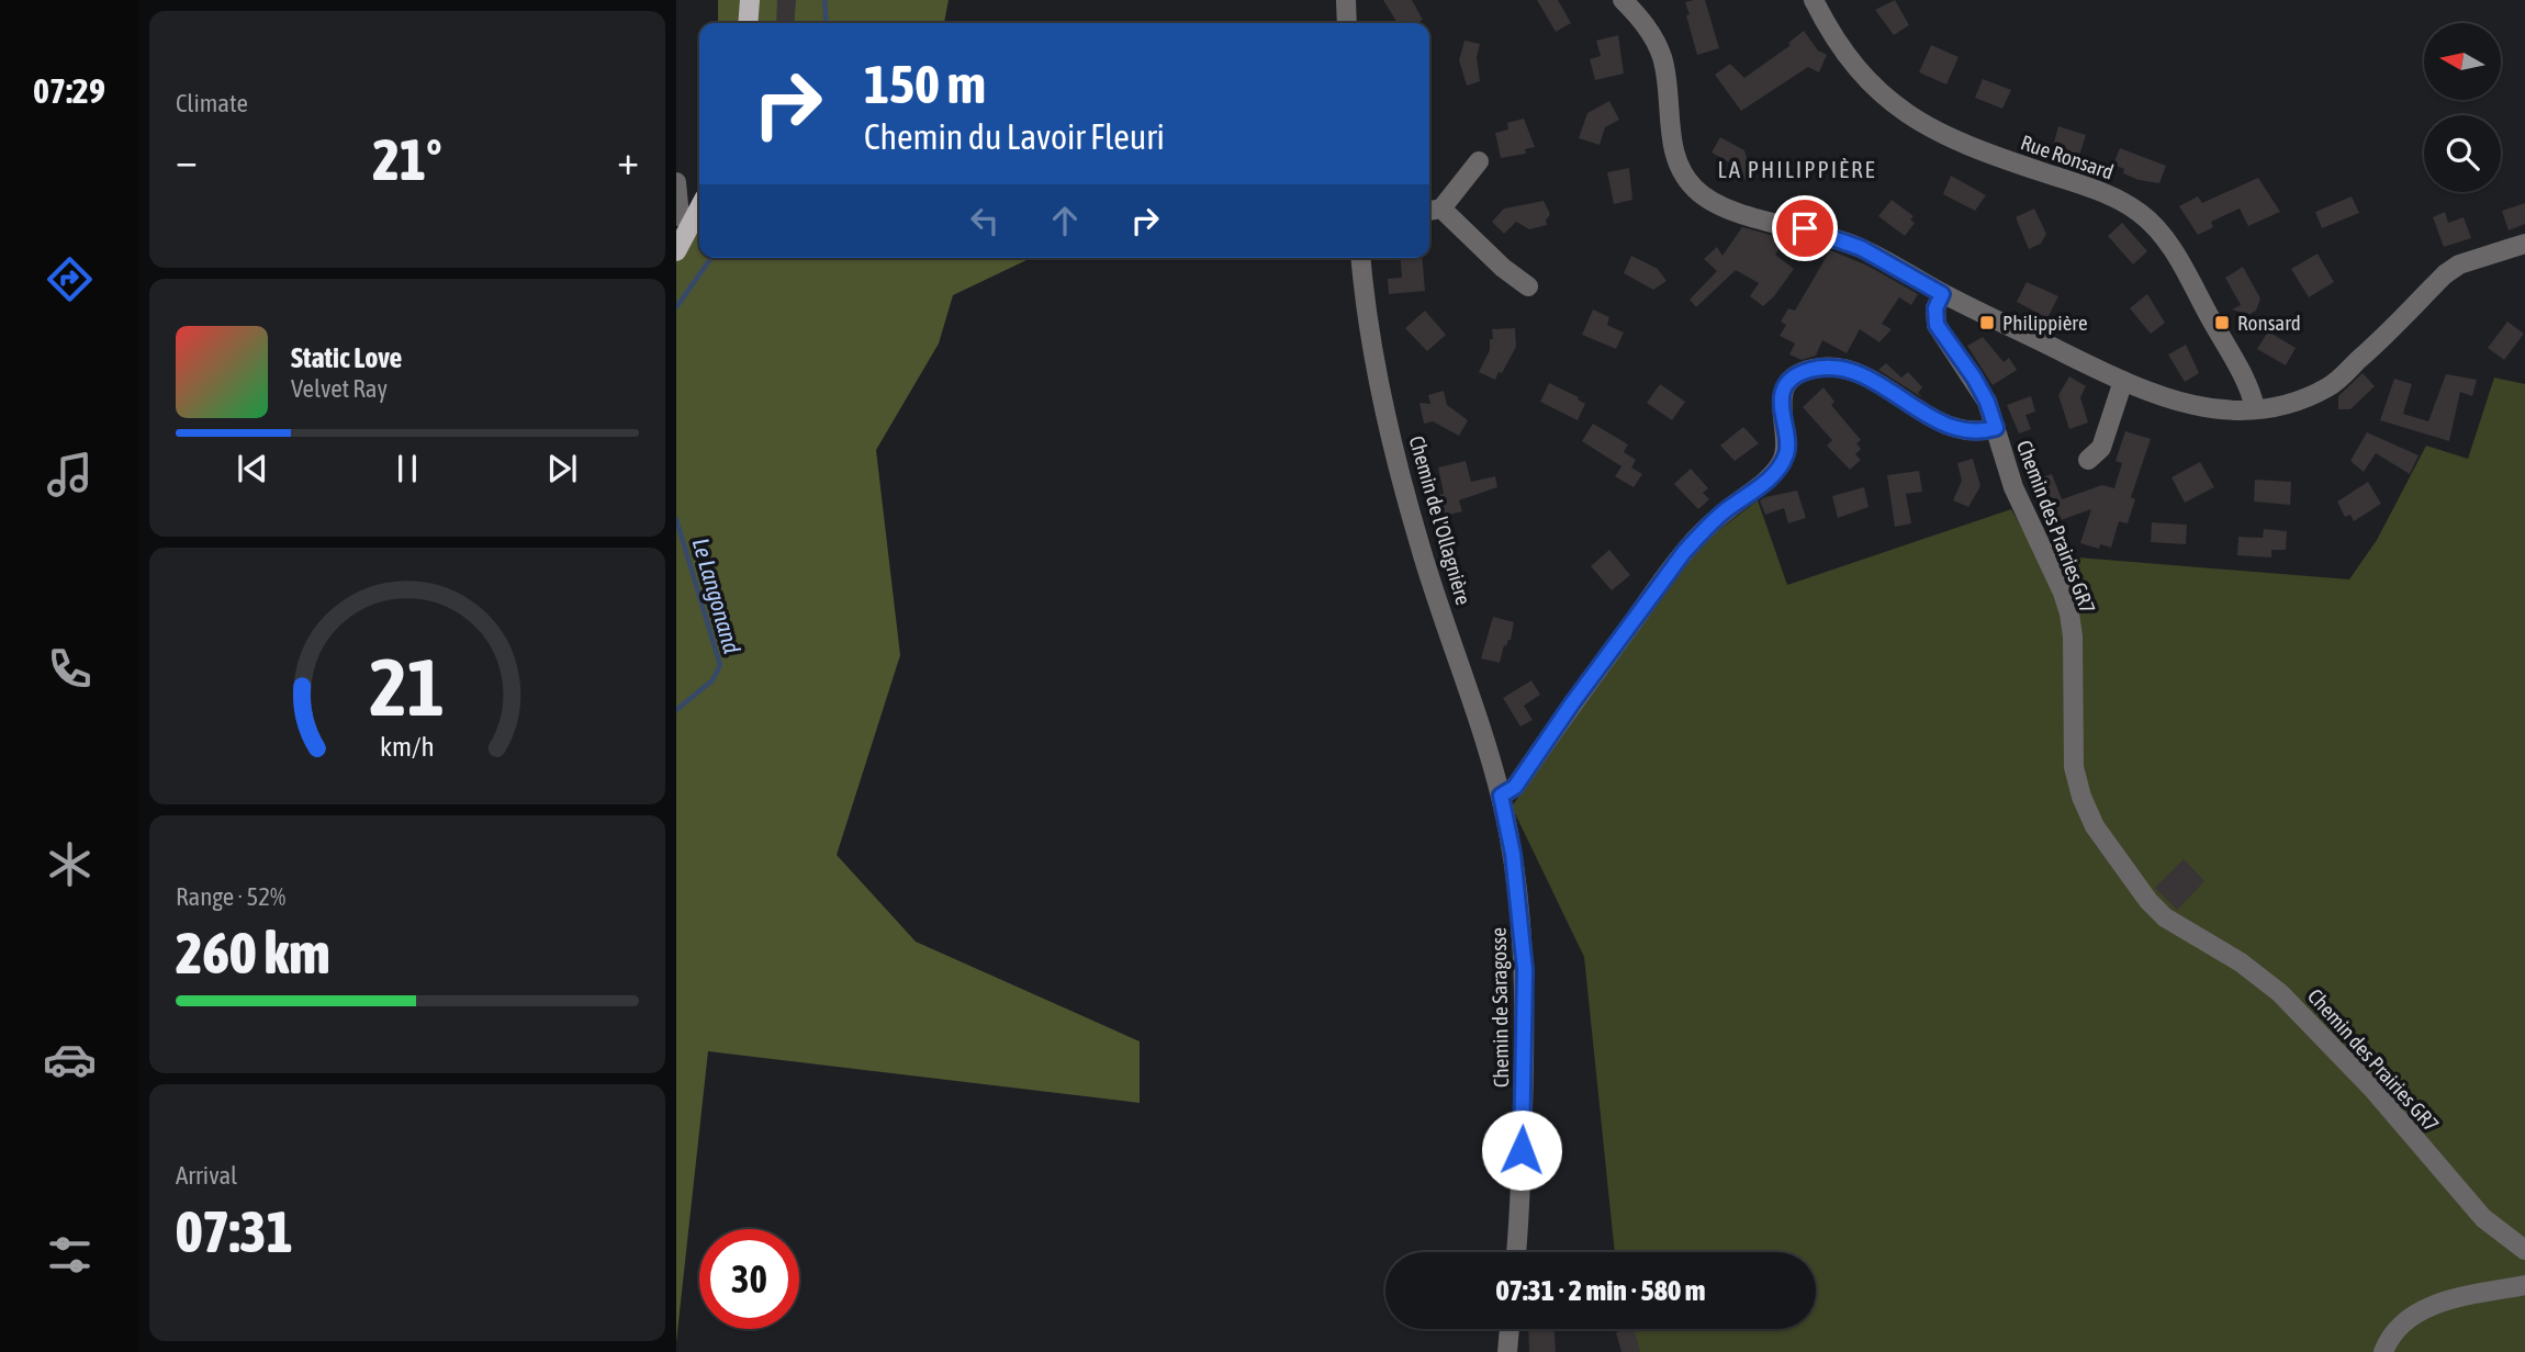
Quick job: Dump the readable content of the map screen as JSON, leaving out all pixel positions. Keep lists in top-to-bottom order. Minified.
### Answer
{"streets":{"street":["Rue Ronsard","Chemin de l'Ollagnière","Chemin des Prairies GR7","Chemin de Saragosse"]},"crossings":[["Chemin de l'Ollagnière","Chemin de Saragosse"]],"districts":["LA PHILIPPIÈRE"],"water":["Le Langonand"],"places":{"transit":["Philippière","Ronsard"]},"north":"left","page":{"tabs":"07:29","tile":["Climate",["Range · 52%","260 km"],["Arrival","07:31"]],"turn":["150 m","Chemin du Lavoir Fleuri"],"heat":["−","21°","+"],"song":["Static Love","Velvet Ray"],"limit":"30","trip":"07:31 · 2 min · 580 m","gauge":["21","km/h"]}}
